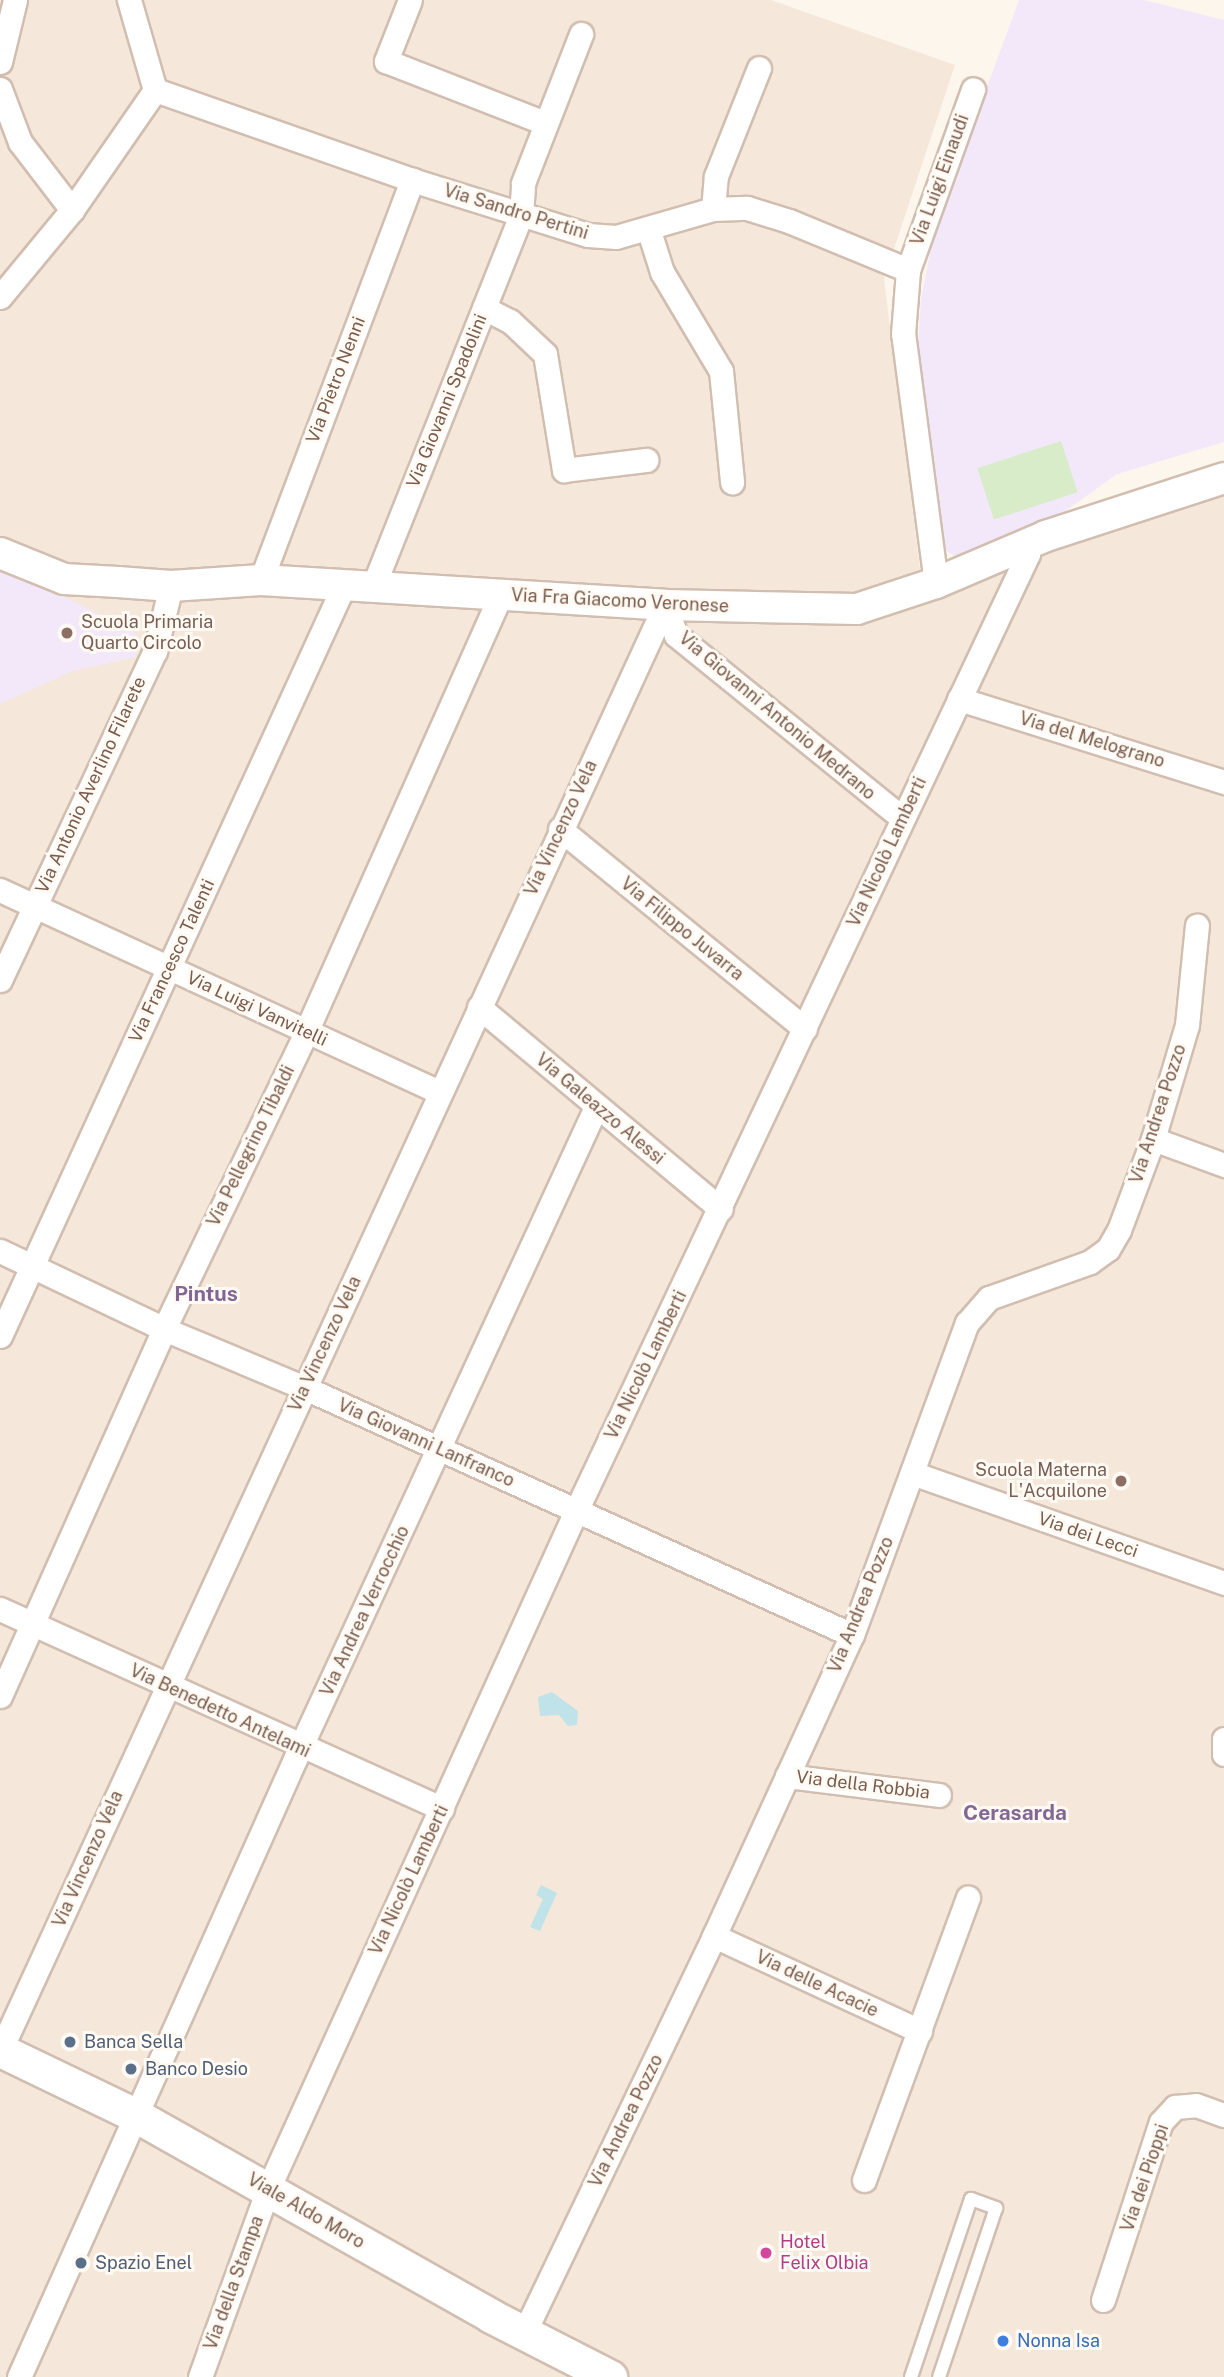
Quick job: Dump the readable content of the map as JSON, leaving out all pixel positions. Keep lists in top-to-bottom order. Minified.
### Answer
{"streets":{"main road":["Viale Aldo Moro"],"street":["Via Luigi Einaudi","Via Sandro Pertini","Via Pietro Nenni","Via Giovanni Spadolini","Via Fra Giacomo Veronese","Via Giovanni Antonio Medrano","Via del Melograno","Via Antonio Averlino Filarete","Via Vincenzo Vela","Via Nicolò Lamberti","Via Filippo Juvarra","Via Francesco Talenti","Via Luigi Vanvitelli","Via Galeazzo Alessi","Via Andrea Pozzo","Via Pellegrino Tibaldi","Via Giovanni Lanfranco","Via dei Lecci","Via Andrea Verrocchio","Via Benedetto Antelami","Via della Robbia","Via delle Acacie","Via dei Pioppi","Via della Stampa"]},"crossings":[["Via Luigi Einaudi","Via Sandro Pertini"],["Via Sandro Pertini","Via Pietro Nenni"],["Via Sandro Pertini","Via Giovanni Spadolini"],["Via Pietro Nenni","Via Fra Giacomo Veronese"],["Via Giovanni Spadolini","Via Fra Giacomo Veronese"],["Via Giovanni Spadolini","Via Francesco Talenti"],["Via Fra Giacomo Veronese","Via Giovanni Antonio Medrano"],["Via Fra Giacomo Veronese","Via Antonio Averlino Filarete"],["Via Fra Giacomo Veronese","Via Vincenzo Vela"],["Via Fra Giacomo Veronese","Via Nicolò Lamberti"],["Via Fra Giacomo Veronese","Via Francesco Talenti"],["Via Fra Giacomo Veronese","Via Pellegrino Tibaldi"],["Via Giovanni Antonio Medrano","Via Vincenzo Vela"],["Via Giovanni Antonio Medrano","Via Nicolò Lamberti"],["Via del Melograno","Via Nicolò Lamberti"],["Via Antonio Averlino Filarete","Via Luigi Vanvitelli"],["Via Vincenzo Vela","Via Filippo Juvarra"],["Via Vincenzo Vela","Via Luigi Vanvitelli"],["Via Vincenzo Vela","Via Galeazzo Alessi"],["Via Vincenzo Vela","Via Giovanni Lanfranco"],["Via Vincenzo Vela","Via Benedetto Antelami"],["Via Vincenzo Vela","Viale Aldo Moro"],["Via Nicolò Lamberti","Via Filippo Juvarra"],["Via Nicolò Lamberti","Via Galeazzo Alessi"],["Via Nicolò Lamberti","Via Giovanni Lanfranco"],["Via Nicolò Lamberti","Via Benedetto Antelami"],["Via Nicolò Lamberti","Viale Aldo Moro"],["Via Nicolò Lamberti","Via della Stampa"],["Via Francesco Talenti","Via Luigi Vanvitelli"],["Via Francesco Talenti","Via Giovanni Lanfranco"],["Via Luigi Vanvitelli","Via Pellegrino Tibaldi"],["Via Galeazzo Alessi","Via Andrea Verrocchio"],["Via Andrea Pozzo","Via Giovanni Lanfranco"],["Via Andrea Pozzo","Via dei Lecci"],["Via Andrea Pozzo","Via della Robbia"],["Via Andrea Pozzo","Via delle Acacie"],["Via Andrea Pozzo","Viale Aldo Moro"],["Via Pellegrino Tibaldi","Via Giovanni Lanfranco"],["Via Pellegrino Tibaldi","Via Benedetto Antelami"],["Via Giovanni Lanfranco","Via Andrea Verrocchio"],["Via Andrea Verrocchio","Via Benedetto Antelami"],["Via Andrea Verrocchio","Viale Aldo Moro"],["Viale Aldo Moro","Via della Stampa"]],"districts":["Pintus","Cerasarda"],"places":["Scuola Primaria Quarto Circolo","Scuola Materna L'Acquilone","Banca Sella","Banco Desio","Hotel Felix Olbia","Spazio Enel","Nonna Isa"]}
